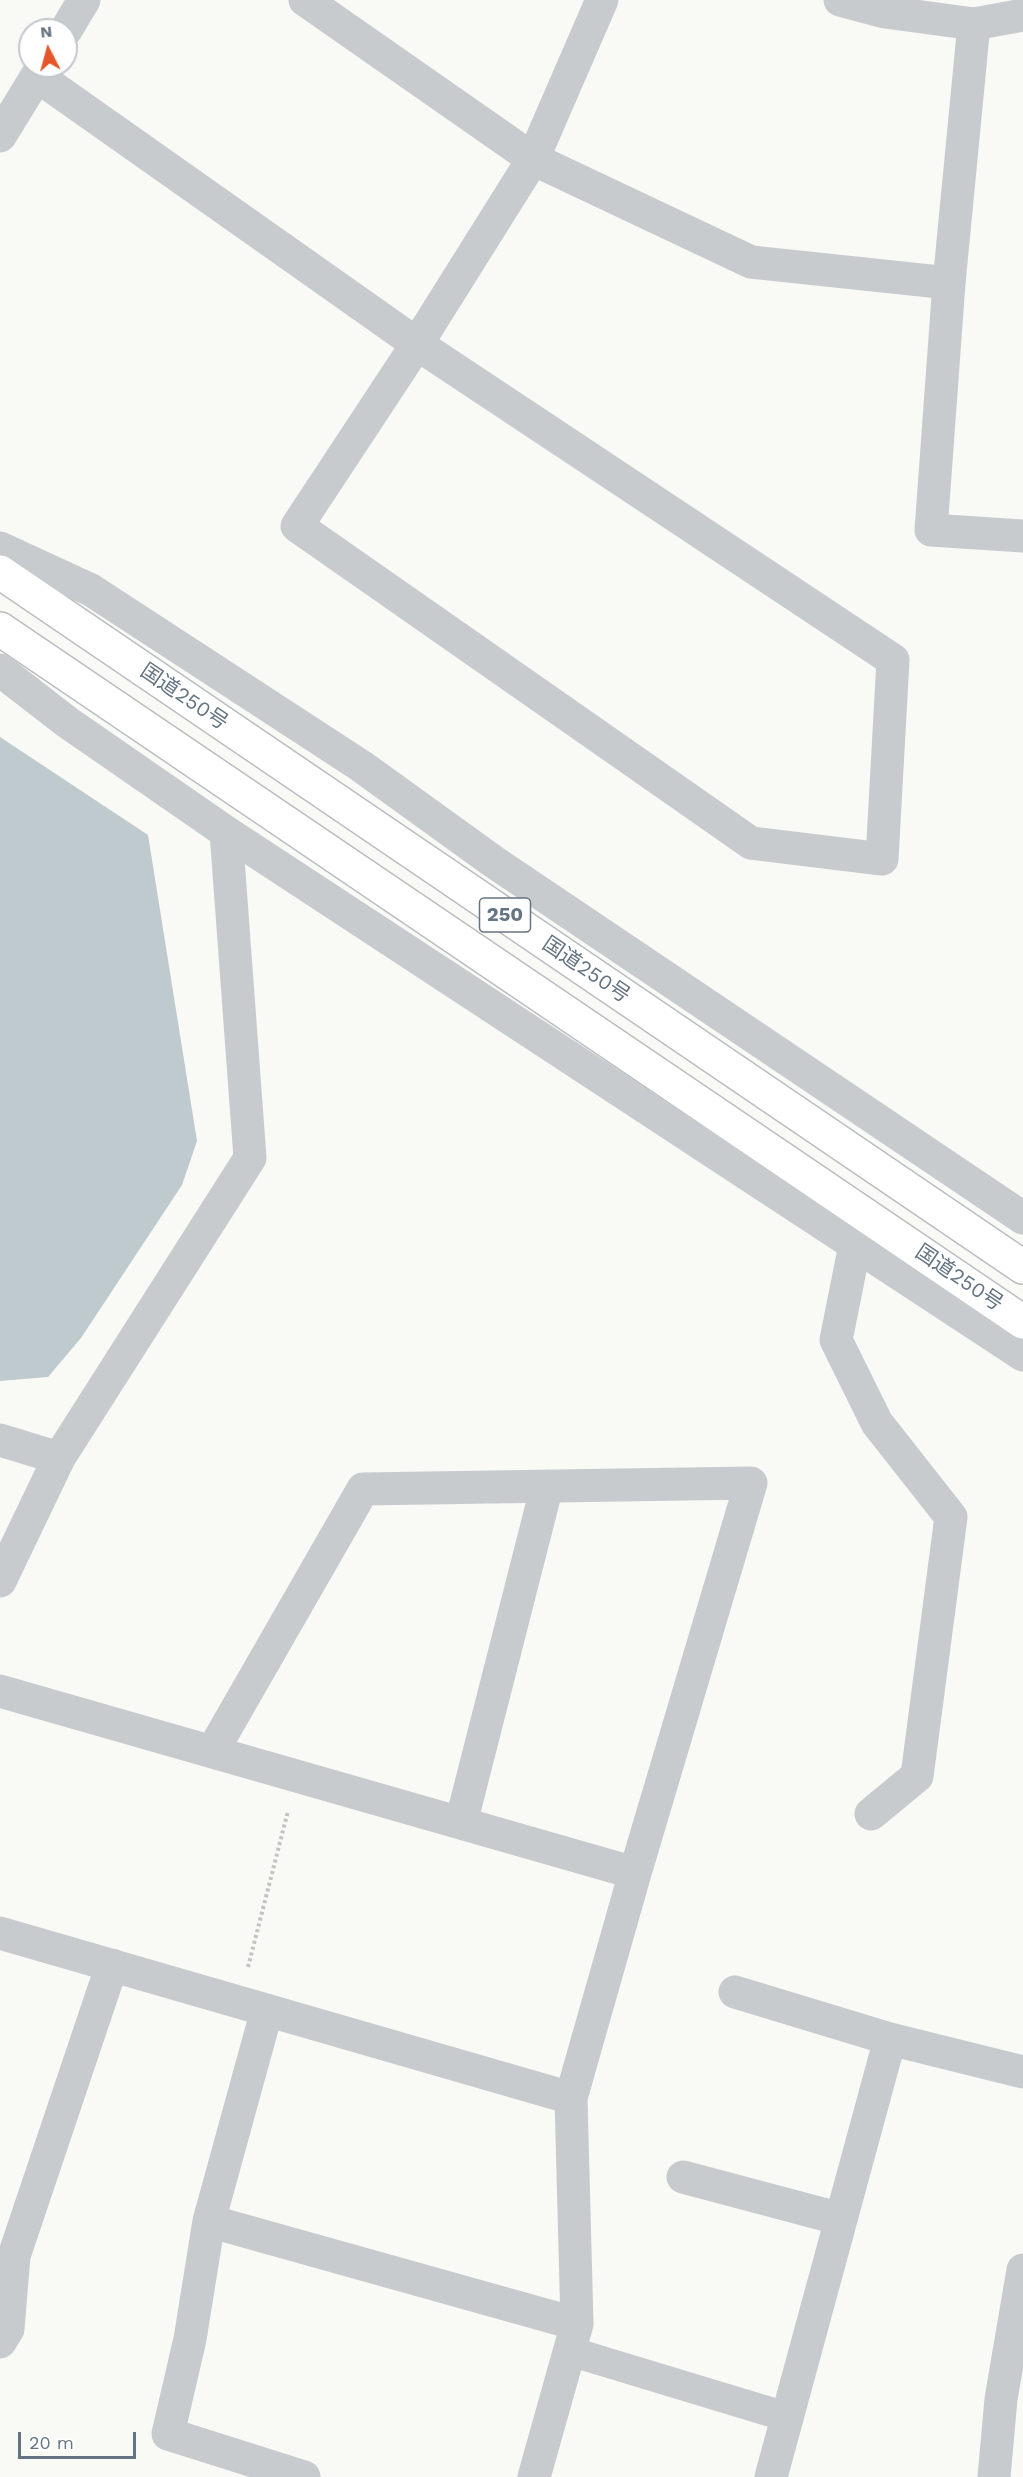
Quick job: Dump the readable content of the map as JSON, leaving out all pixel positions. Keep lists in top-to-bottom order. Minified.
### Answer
{"streets":{"highway":["国道250号","250"]},"scale_bar":"20 m","north":"top"}
